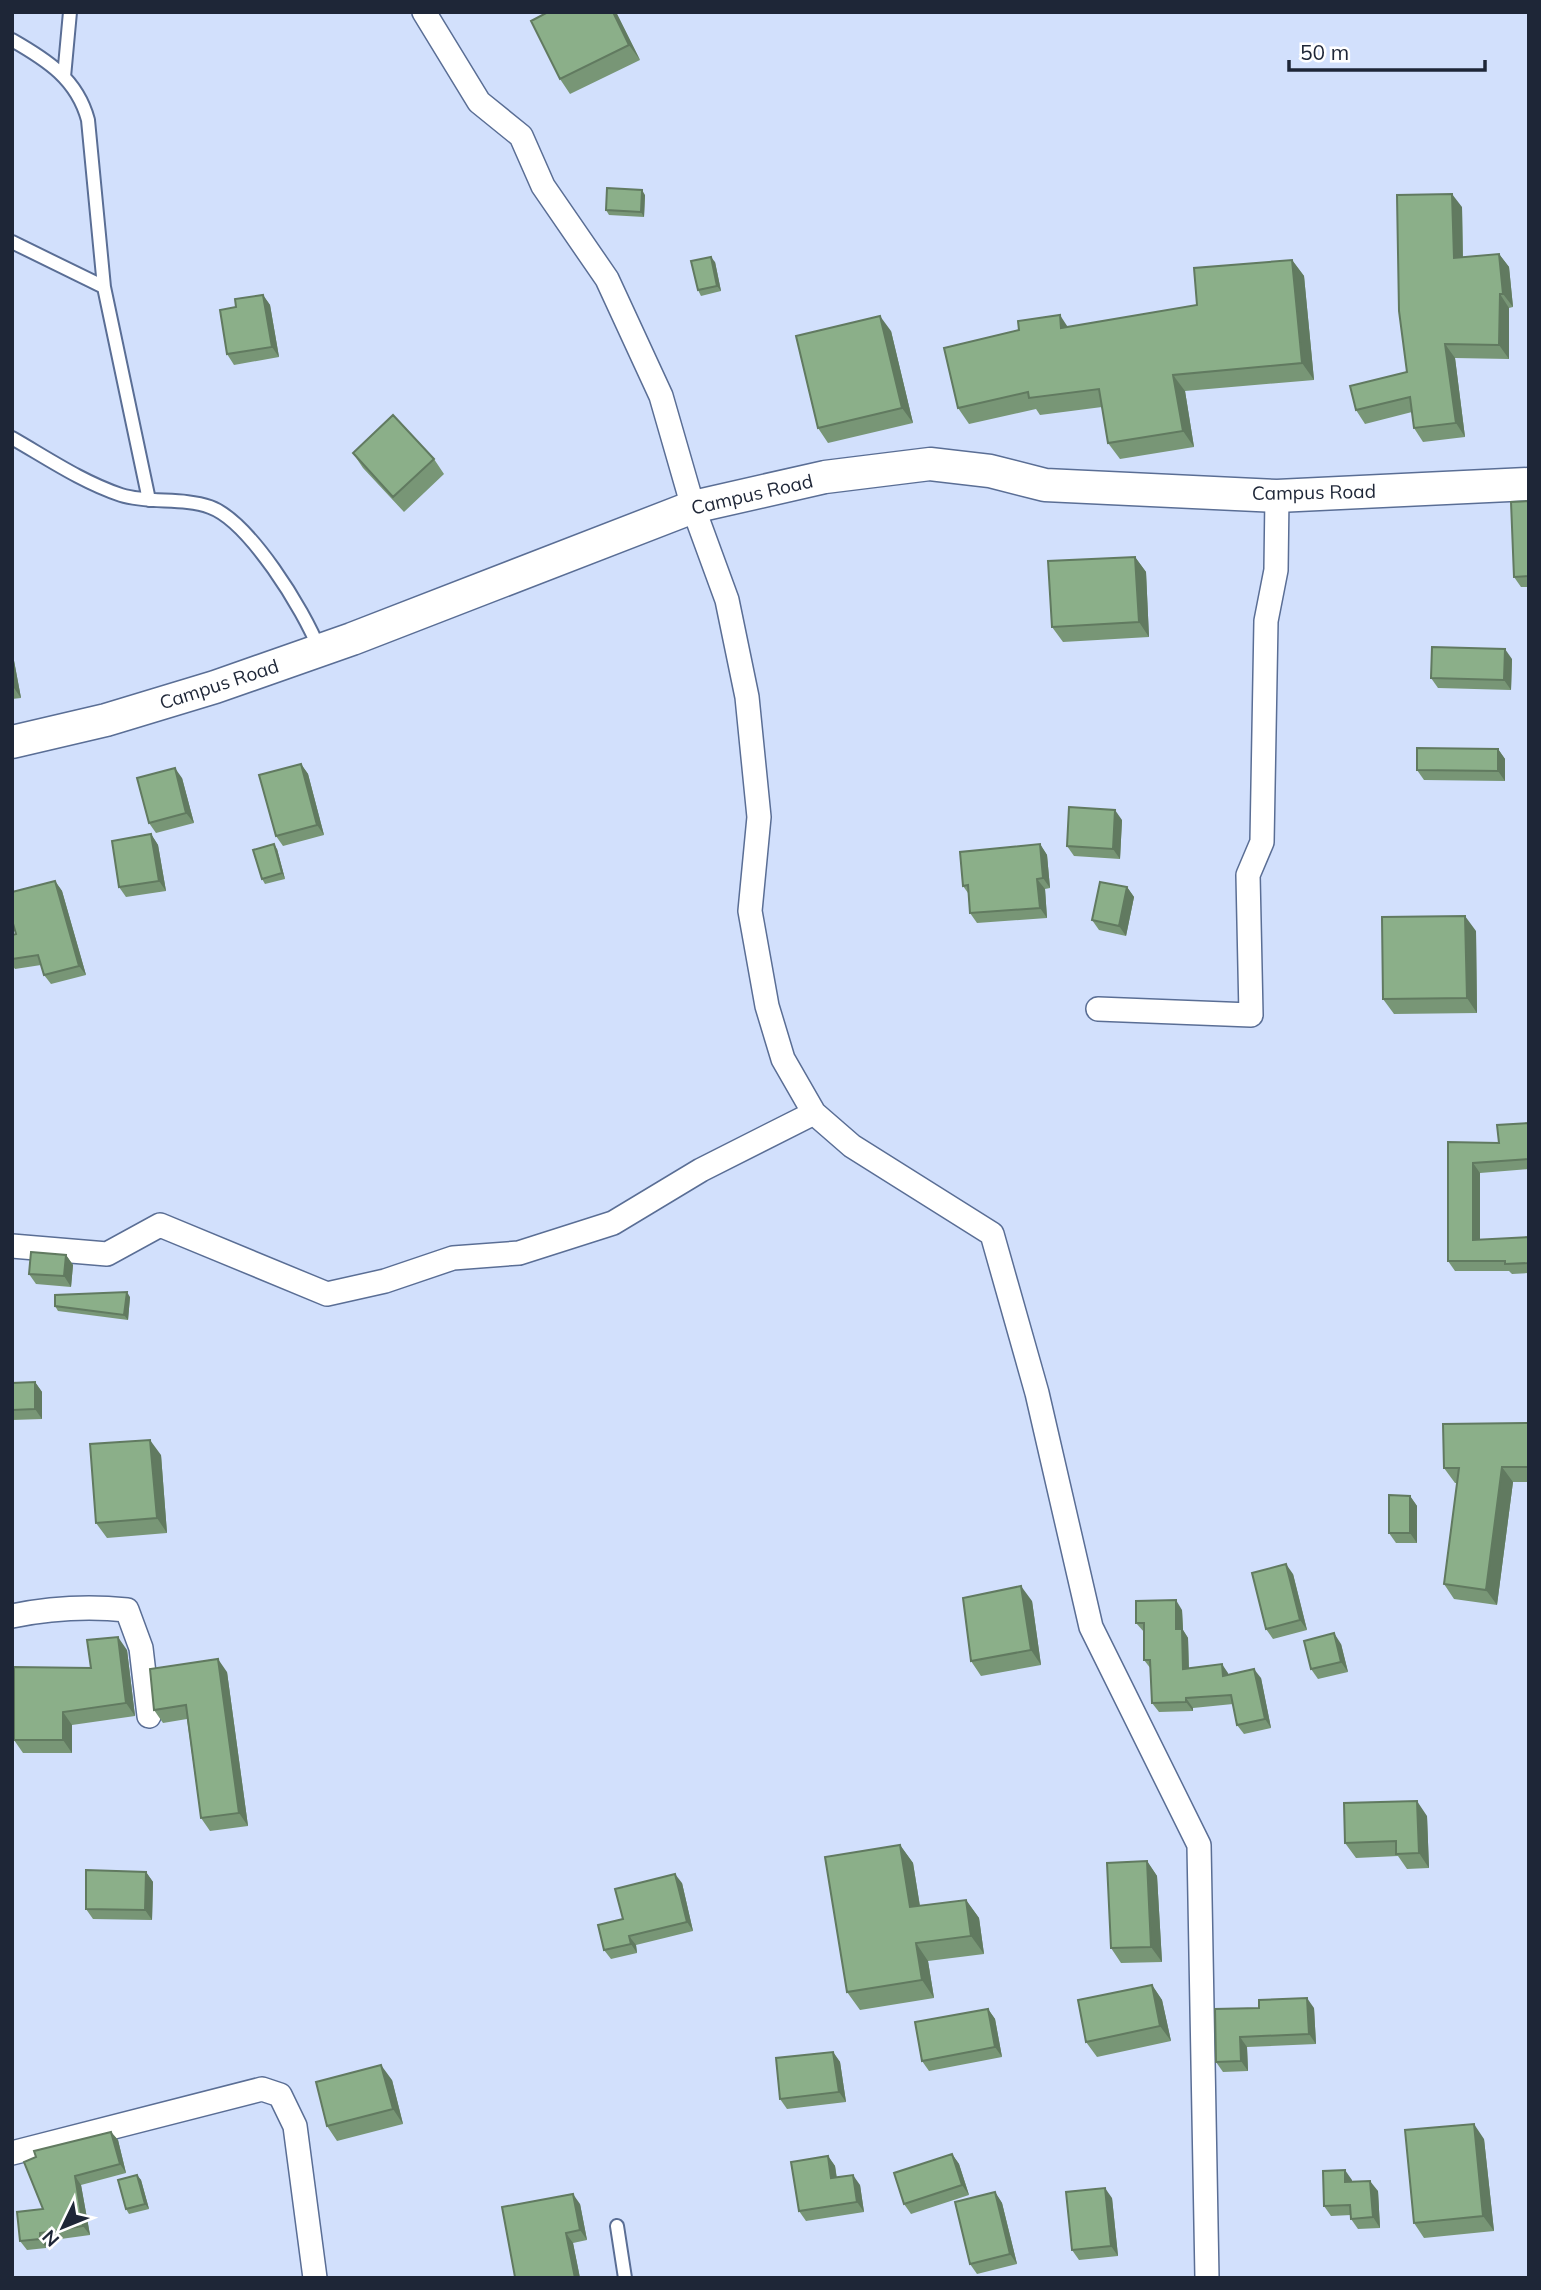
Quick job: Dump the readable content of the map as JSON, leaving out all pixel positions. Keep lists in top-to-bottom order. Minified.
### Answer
{"streets":{"street":["Campus Road"]},"scale_bar":"50 m","north":"bottom left"}
